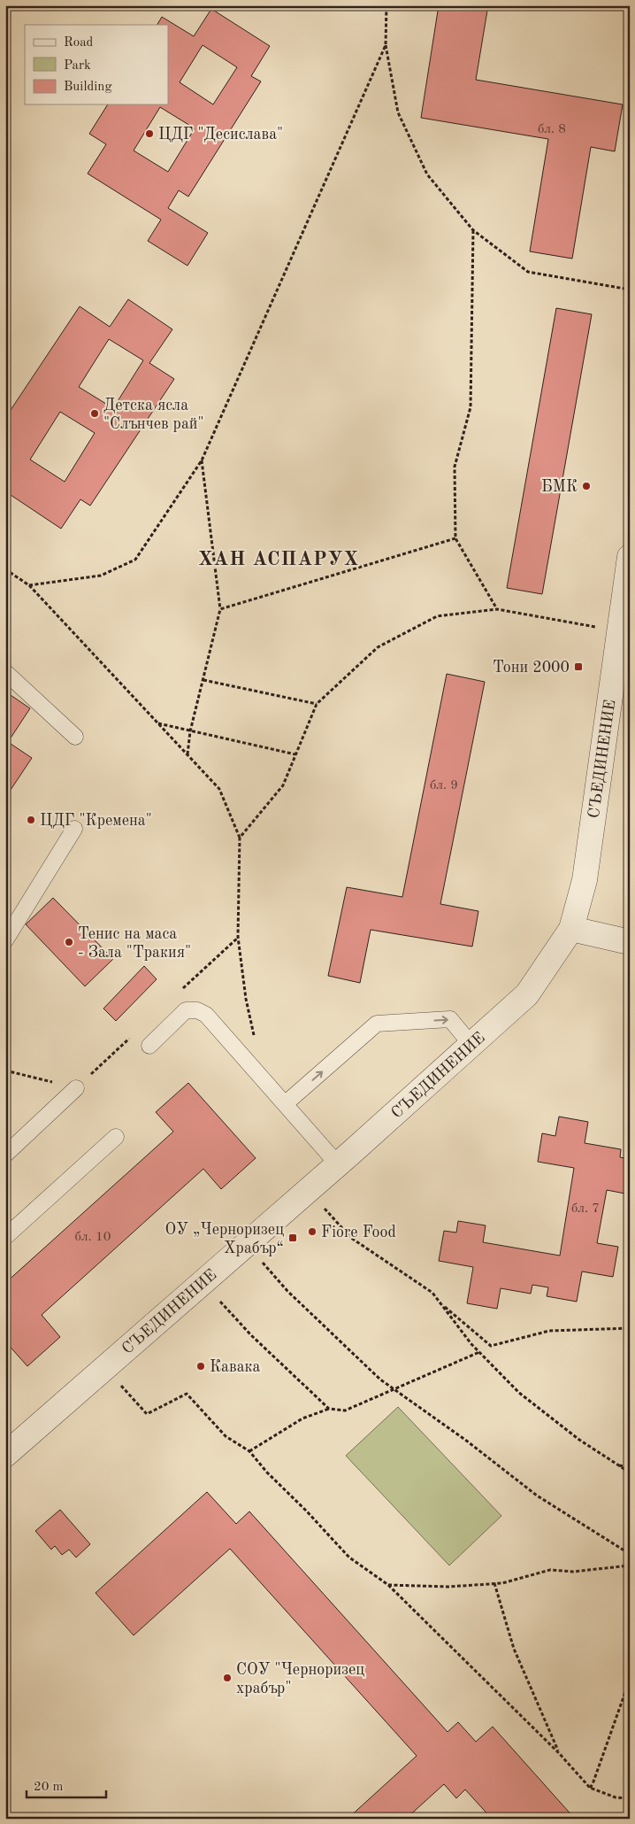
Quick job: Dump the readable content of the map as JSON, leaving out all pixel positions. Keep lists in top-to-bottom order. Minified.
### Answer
{"streets":{"street":["СЪЕДИНЕНИЕ"]},"districts":["ХАН АСПАРУХ"],"places":{"other":["ЦДГ \"Десислава\"","Детска ясла \"Слънчев рай\"","БМК","ЦДГ \"Кремена\"","Тенис на маса - Зала \"Тракия\"","Fiore Food","Кавака","СОУ \"Черноризец храбър\""],"transit":["Тони 2000","ОУ „Черноризец Храбър“"]},"house_numbers":["бл. 8","бл. 9","бл. 7","бл. 10"],"legend":["Road","Park","Building"],"scale_bar":"20 m"}
